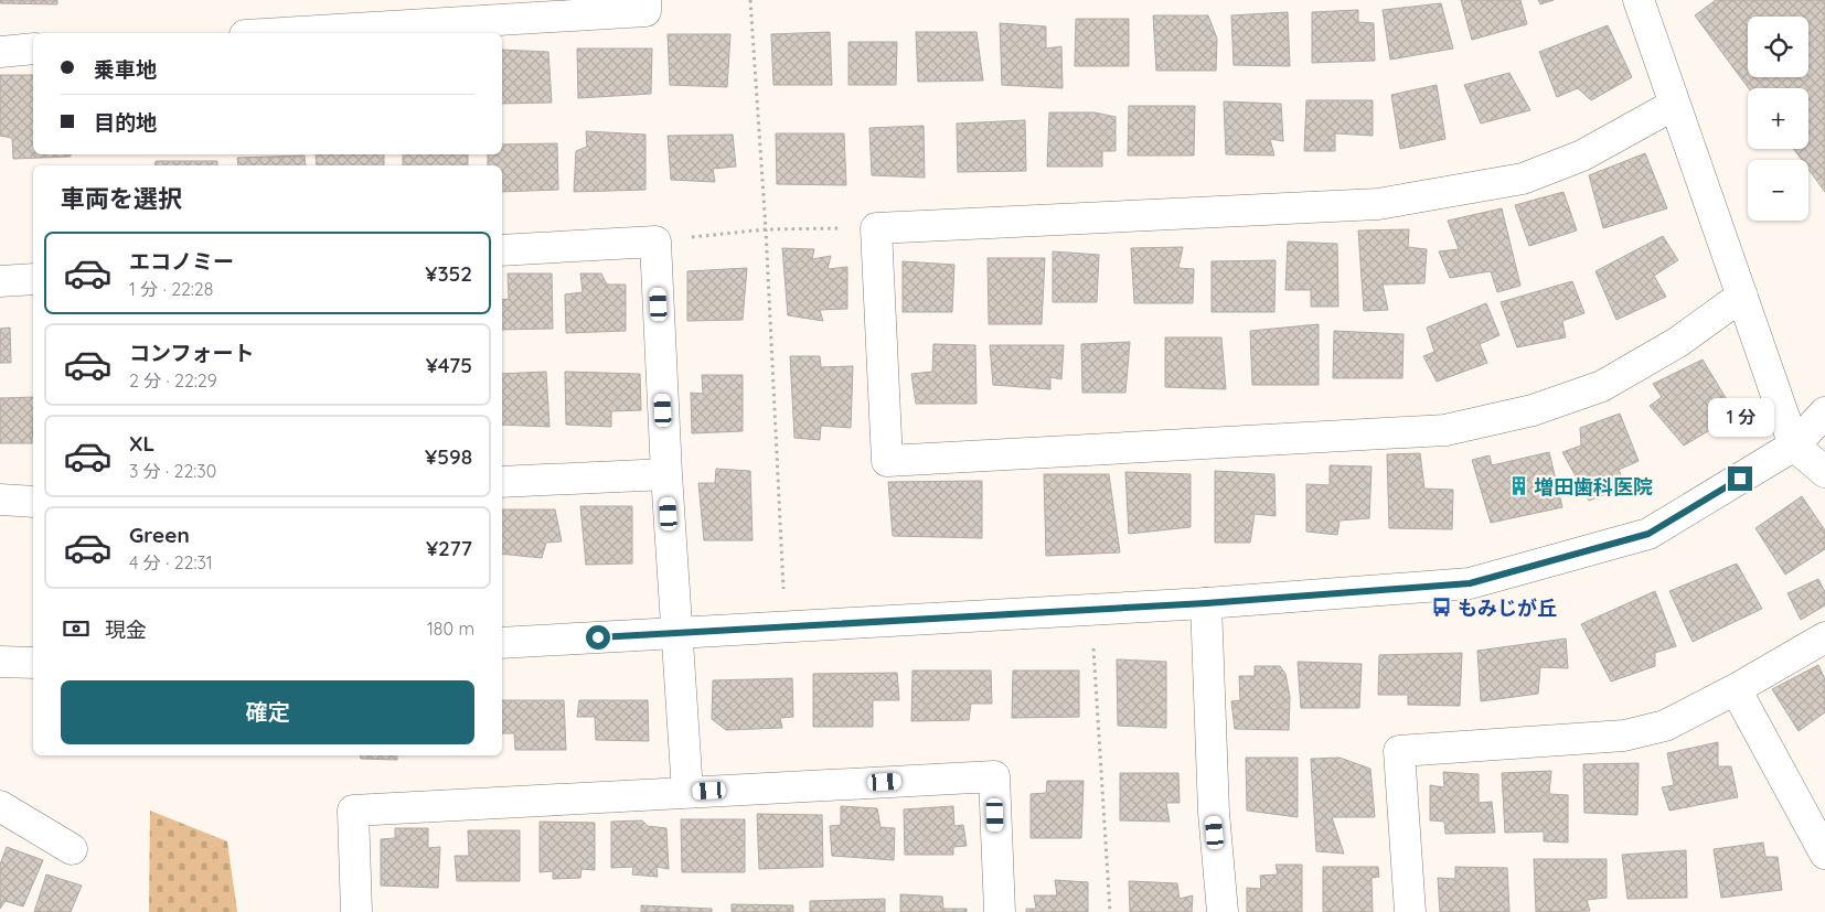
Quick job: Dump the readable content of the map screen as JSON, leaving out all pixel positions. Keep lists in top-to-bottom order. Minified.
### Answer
{"places":{"building":["増田歯科医院"],"bus stop":["もみじが丘"]},"page":{"map_buttons":["+","−"],"banner":["乗車地","目的地"],"heading":"車両を選択","list":[{"name":"エコノミー","note":"1 分 · 22:28","value":"¥352"},{"name":"コンフォート","note":"2 分 · 22:29","value":"¥475"},{"name":"XL","note":"3 分 · 22:30","value":"¥598"},{"name":"Green","note":"4 分 · 22:31","value":"¥277"}],"bubble":"1 分","pay":["現金","180 m"],"buttons":"確定"}}
